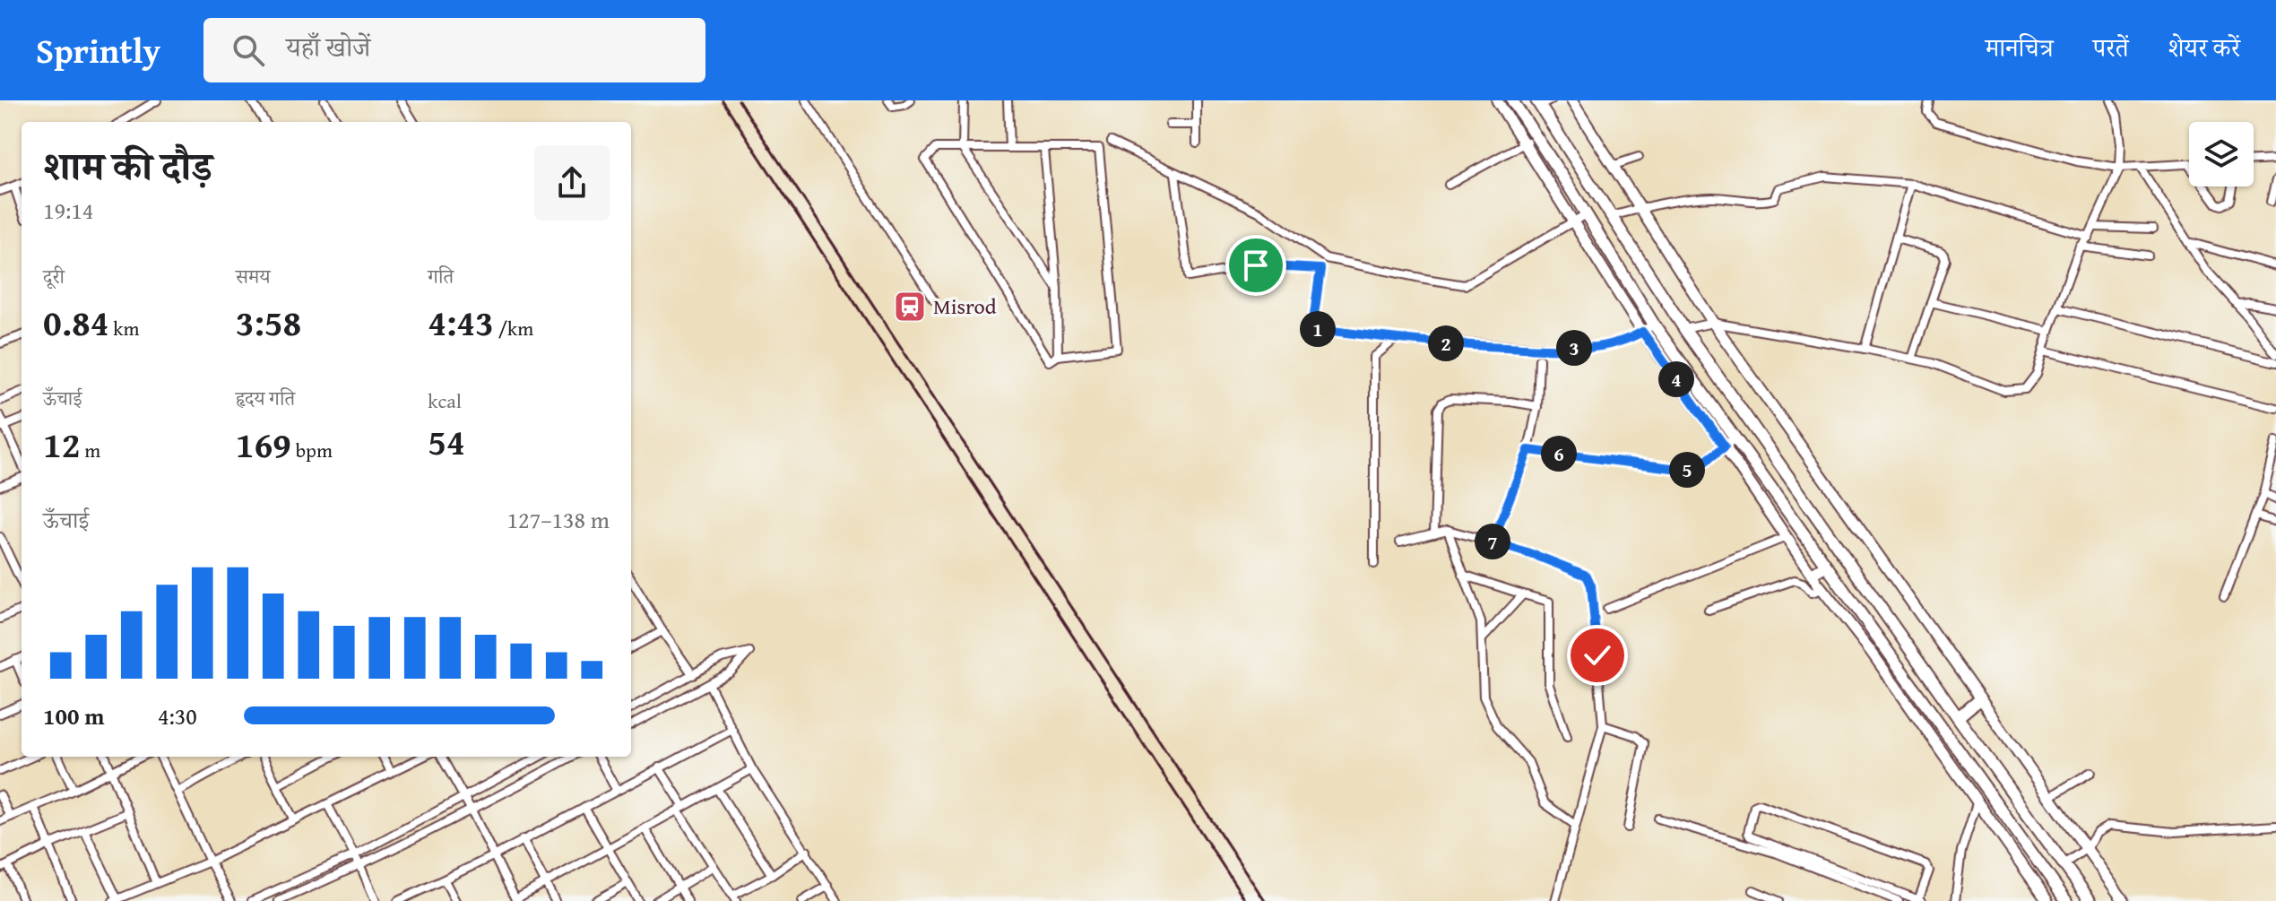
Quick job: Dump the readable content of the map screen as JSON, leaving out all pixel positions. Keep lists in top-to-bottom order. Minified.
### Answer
{"places":{"station":["Misrod"]},"page":{"header":"Sprintly","search":"यहाँ खोजें","nav":["मानचित्र","परतें","शेयर करें"],"heading":["शाम की दौड़","19:14"],"stats":[["दूरी","0.84 km"],["समय","3:58"],["गति","4:43 /km"],["ऊँचाई","12 m"],["हृदय गति","169 bpm"],["kcal","54"]],"pins":["1","2","3","4","6","5","7"],"chart":["ऊँचाई","127–138 m"],"list":[{"name":"100 m","note":"4:30"}]}}
